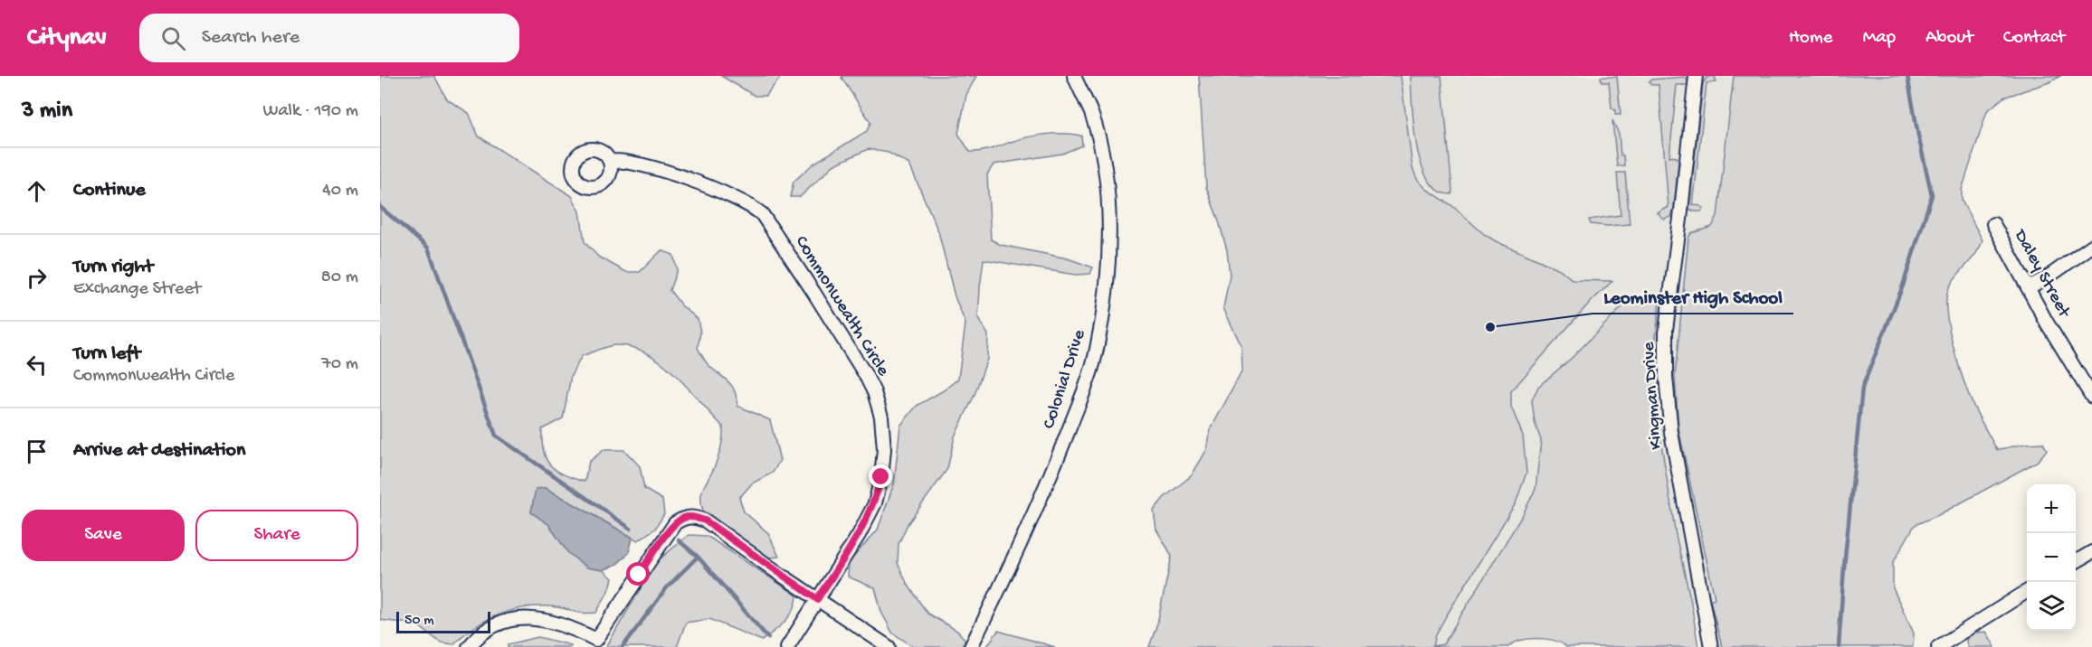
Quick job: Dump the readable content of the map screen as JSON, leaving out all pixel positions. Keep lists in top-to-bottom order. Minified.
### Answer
{"streets":{"street":["Daley Street","Commonwealth Circle","Colonial Drive","Kingman Drive"]},"places":["Leominster High School"],"scale_bar":"50 m","page":{"header":"Citynav","search":"Search here","nav":["Home","Map","About","Contact"],"heading":["3 min","Walk · 190 m"],"list":[["Continue","40 m"],["Turn right","Exchange Street","80 m"],["Turn left","Commonwealth Circle","70 m"],"Arrive at destination"],"map_buttons":["+","−"],"buttons":["Save","Share"],"scale":"50 m"}}
